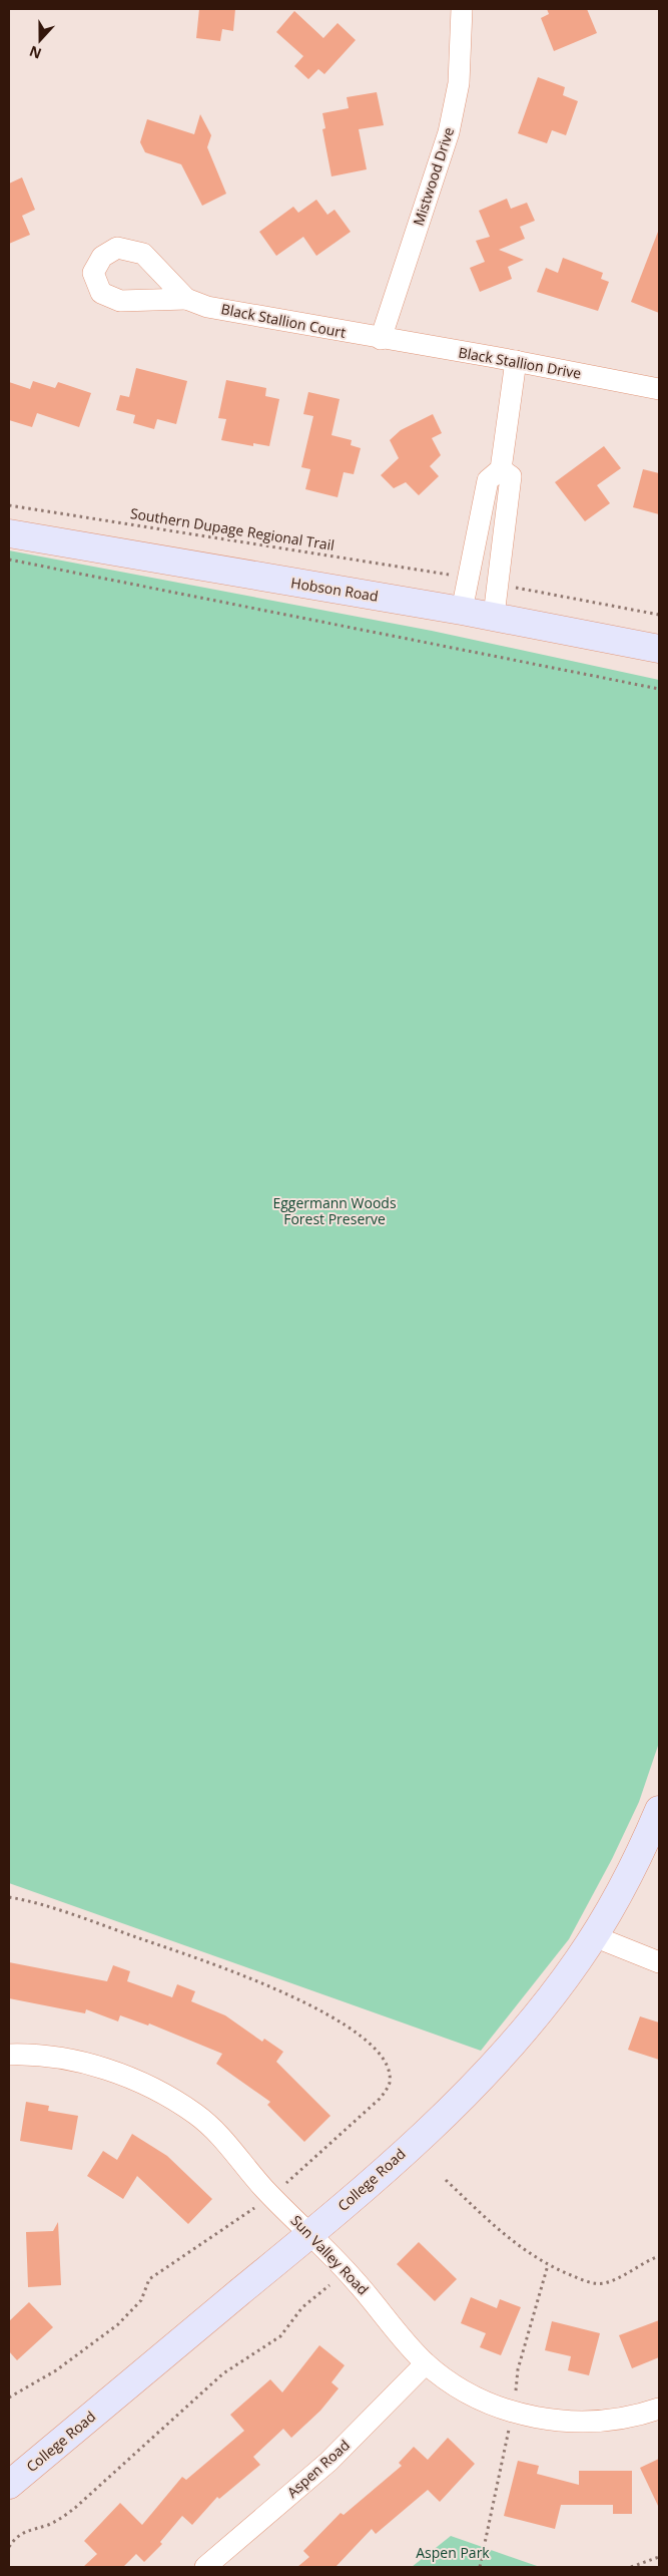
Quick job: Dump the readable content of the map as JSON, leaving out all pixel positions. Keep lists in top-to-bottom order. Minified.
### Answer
{"streets":{"main road":["Hobson Road","College Road"],"street":["Mistwood Drive","Black Stallion Court","Black Stallion Drive","Sun Valley Road","Aspen Road"],"path":["Southern Dupage Regional Trail"]},"crossings":[["Mistwood Drive","Black Stallion Court"],["Mistwood Drive","Black Stallion Drive"],["Black Stallion Court","Black Stallion Drive"],["College Road","Sun Valley Road"],["Sun Valley Road","Aspen Road"]],"parks":["Eggermann Woods Forest Preserve","Aspen Park"],"north":"bottom"}
